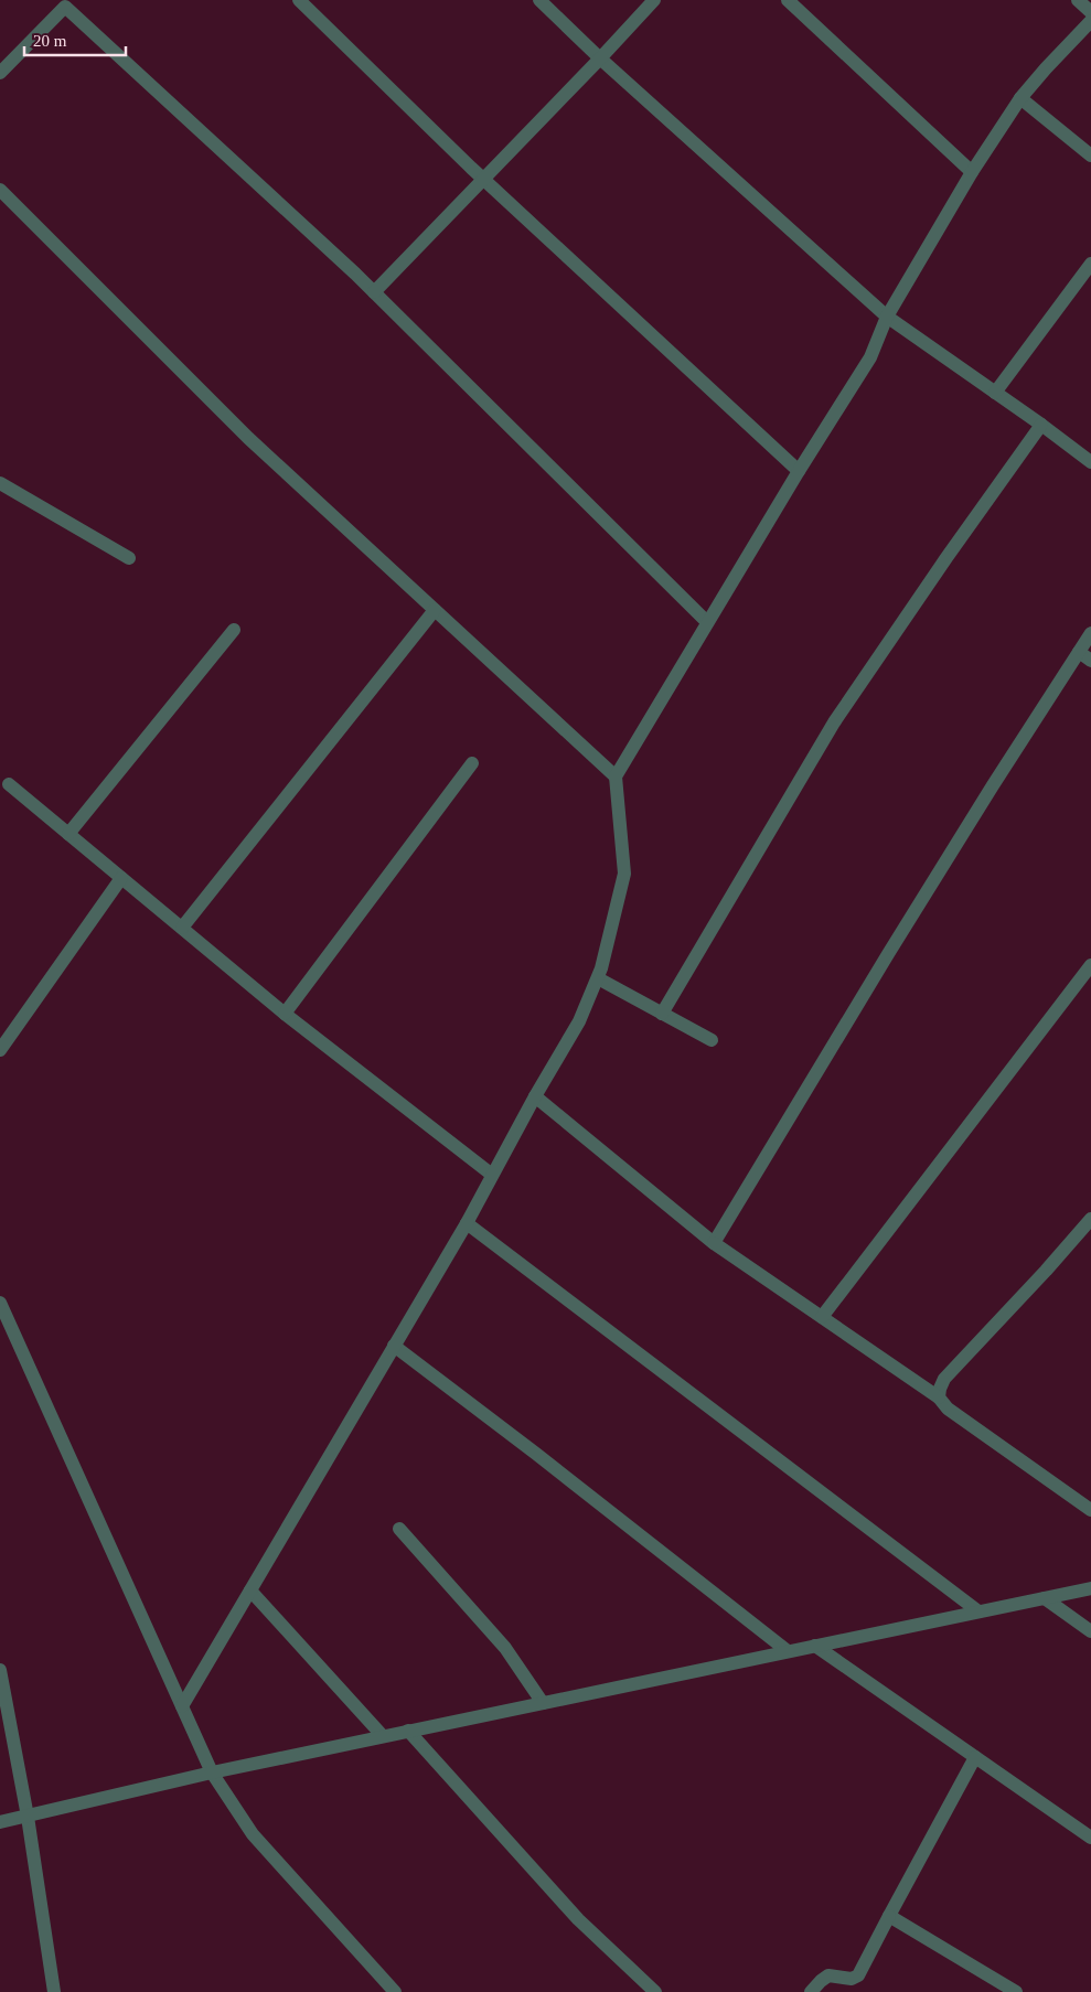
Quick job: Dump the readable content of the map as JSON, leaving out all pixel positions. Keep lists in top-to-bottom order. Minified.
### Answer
{"scale_bar":"20 m"}
